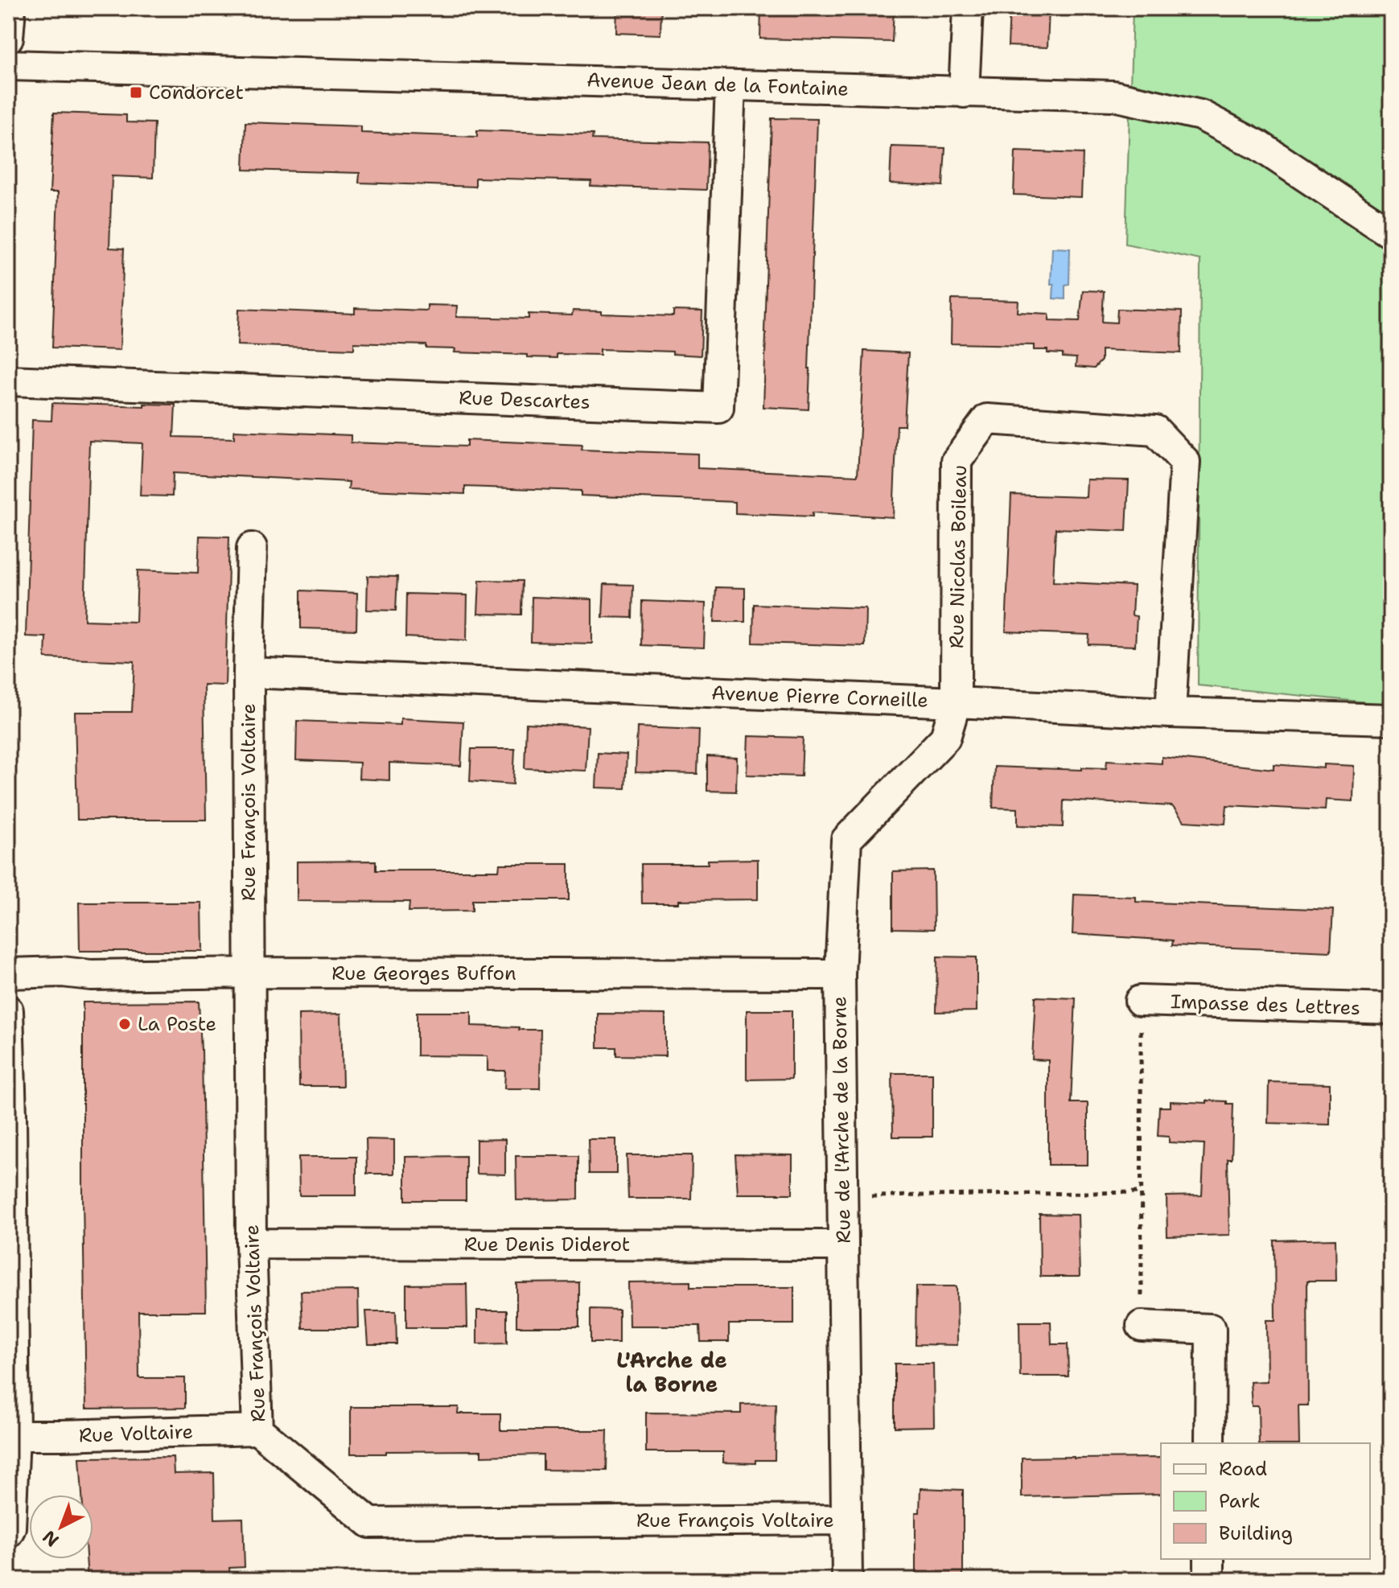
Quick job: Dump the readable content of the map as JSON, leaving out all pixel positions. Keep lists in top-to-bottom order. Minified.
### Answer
{"streets":{"street":["Avenue Jean de la Fontaine","Rue Descartes","Rue Nicolas Boileau","Avenue Pierre Corneille","Rue François Voltaire","Rue Georges Buffon","Impasse des Lettres","Rue de l'Arche de la Borne","Rue Denis Diderot","Rue Voltaire"]},"crossings":[["Avenue Jean de la Fontaine","Rue Descartes"],["Rue Nicolas Boileau","Avenue Pierre Corneille"],["Rue Nicolas Boileau","Rue de l'Arche de la Borne"],["Avenue Pierre Corneille","Rue François Voltaire"],["Avenue Pierre Corneille","Rue de l'Arche de la Borne"],["Rue François Voltaire","Rue Georges Buffon"],["Rue François Voltaire","Rue de l'Arche de la Borne"],["Rue François Voltaire","Rue Denis Diderot"],["Rue François Voltaire","Rue Voltaire"],["Rue Georges Buffon","Rue de l'Arche de la Borne"],["Rue de l'Arche de la Borne","Rue Denis Diderot"]],"districts":["L'Arche de la Borne"],"places":{"transit":["Condorcet"],"other":["La Poste"]},"legend":["Road","Park","Building"],"north":"bottom left"}
